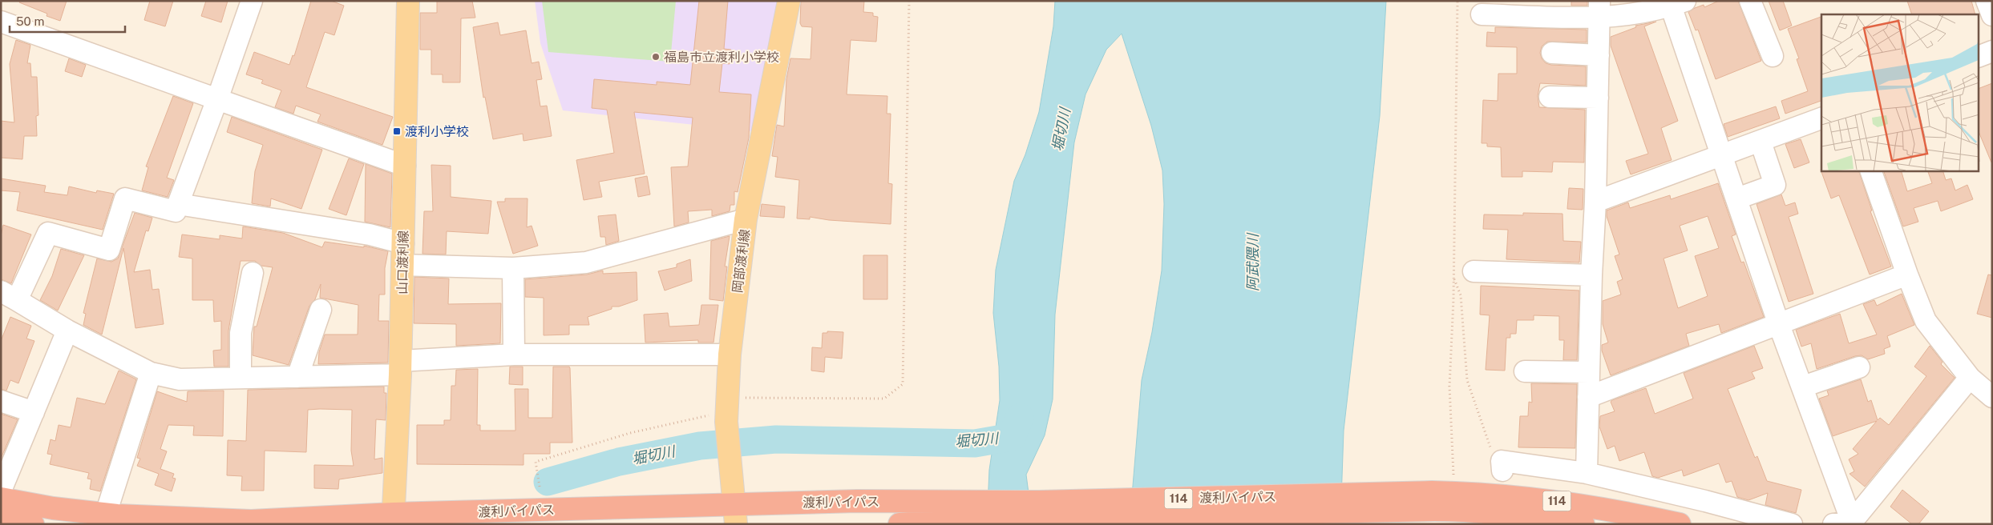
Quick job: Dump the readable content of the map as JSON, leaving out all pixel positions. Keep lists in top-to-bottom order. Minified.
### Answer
{"streets":{"highway":["渡利バイパス","114"],"main road":["岡部渡利線","山口渡利線"]},"crossings":[["岡部渡利線","渡利バイパス"],["山口渡利線","渡利バイパス"]],"water":["堀切川","阿武隈川"],"places":{"other":["福島市立渡利小学校"],"transit":["渡利小学校"]},"scale_bar":"50 m"}
